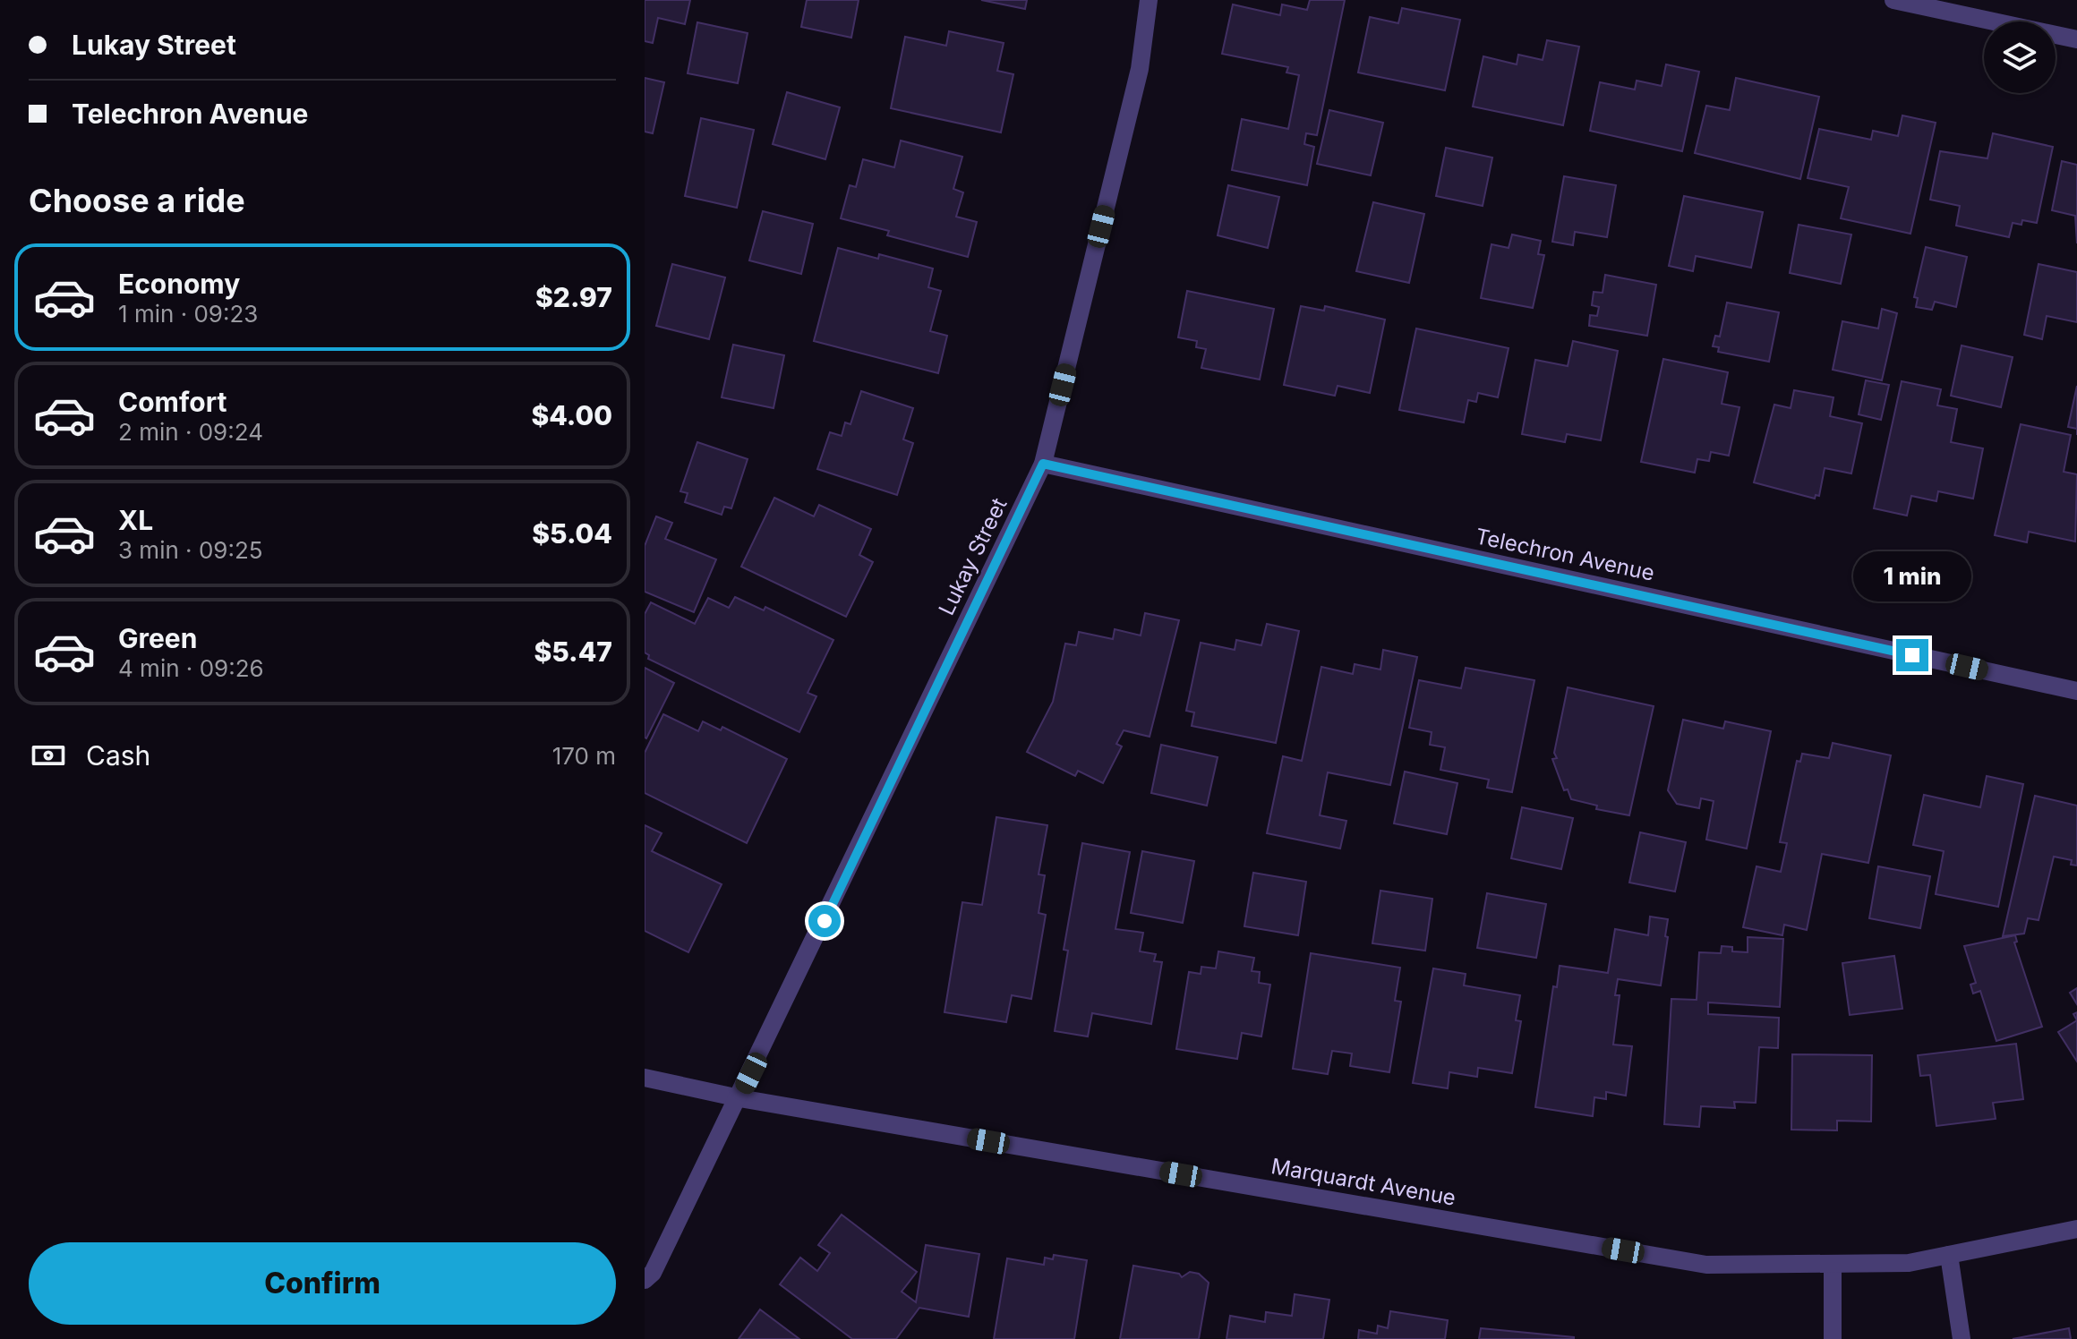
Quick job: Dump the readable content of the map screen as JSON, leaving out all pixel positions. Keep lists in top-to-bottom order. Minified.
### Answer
{"streets":{"street":["Telechron Avenue","Lukay Street","Marquardt Avenue"]},"crossings":[["Telechron Avenue","Lukay Street"],["Lukay Street","Marquardt Avenue"]],"page":{"banner":["Lukay Street","Telechron Avenue"],"heading":"Choose a ride","list":[{"name":"Economy","note":"1 min · 09:23","value":"$2.97"},{"name":"Comfort","note":"2 min · 09:24","value":"$4.00"},{"name":"XL","note":"3 min · 09:25","value":"$5.04"},{"name":"Green","note":"4 min · 09:26","value":"$5.47"}],"bubble":"1 min","pay":["Cash","170 m"],"buttons":"Confirm"}}
